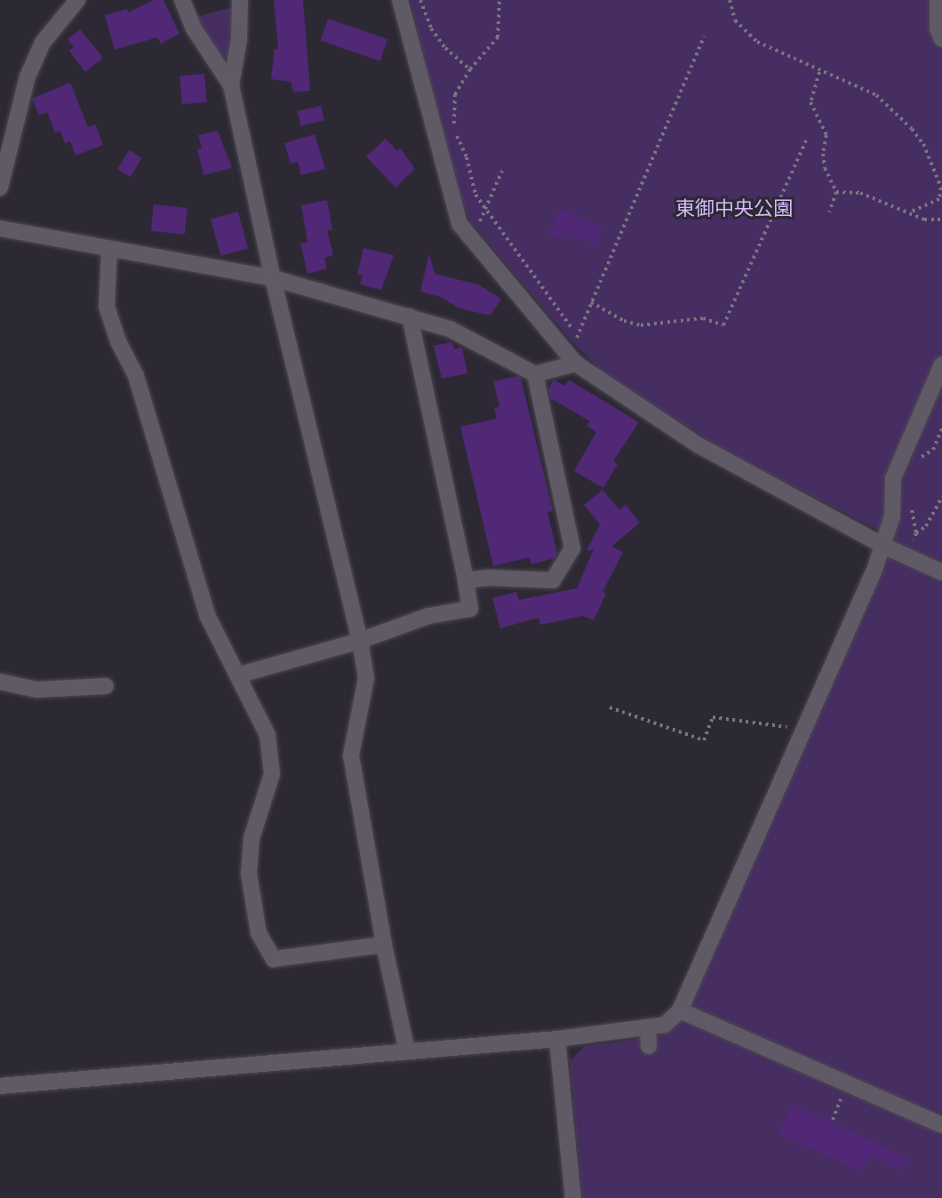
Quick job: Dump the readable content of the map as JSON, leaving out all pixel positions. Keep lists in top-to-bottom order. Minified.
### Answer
{"parks":["東御中央公園"]}
